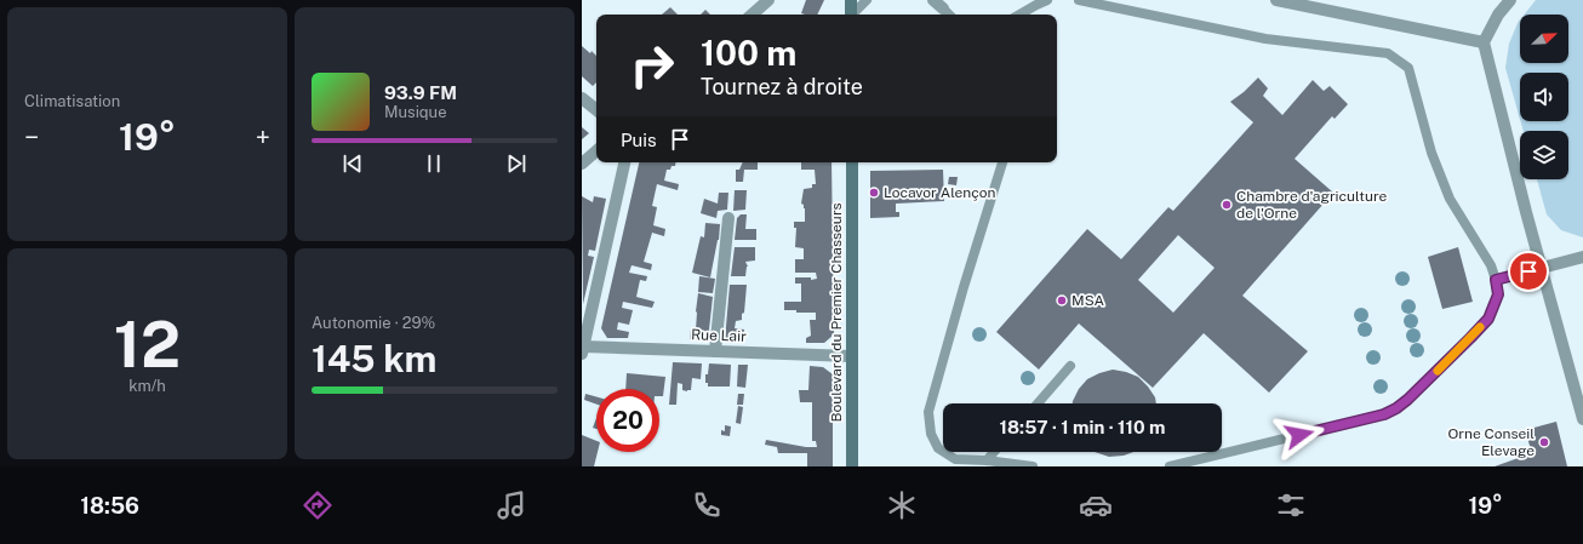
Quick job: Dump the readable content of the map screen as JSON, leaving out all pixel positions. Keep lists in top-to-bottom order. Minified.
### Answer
{"streets":{"main road":["Boulevard du Premier Chasseurs"],"street":["Rue Lair"]},"crossings":[["Boulevard du Premier Chasseurs","Rue Lair"]],"places":["Locavor Alençon","Chambre d'agriculture de l'Orne","MSA","Orne Conseil Elevage"],"north":"top right","page":{"tile":["Climatisation",["12","km/h"],["Autonomie · 29%","145 km"]],"turn":["100 m","Tournez à droite"],"song":["93.9 FM","Musique"],"then":"Puis","heat":["−","19°","+"],"limit":"20","trip":"18:57 · 1 min · 110 m","tabs":["18:56","19°"]}}
